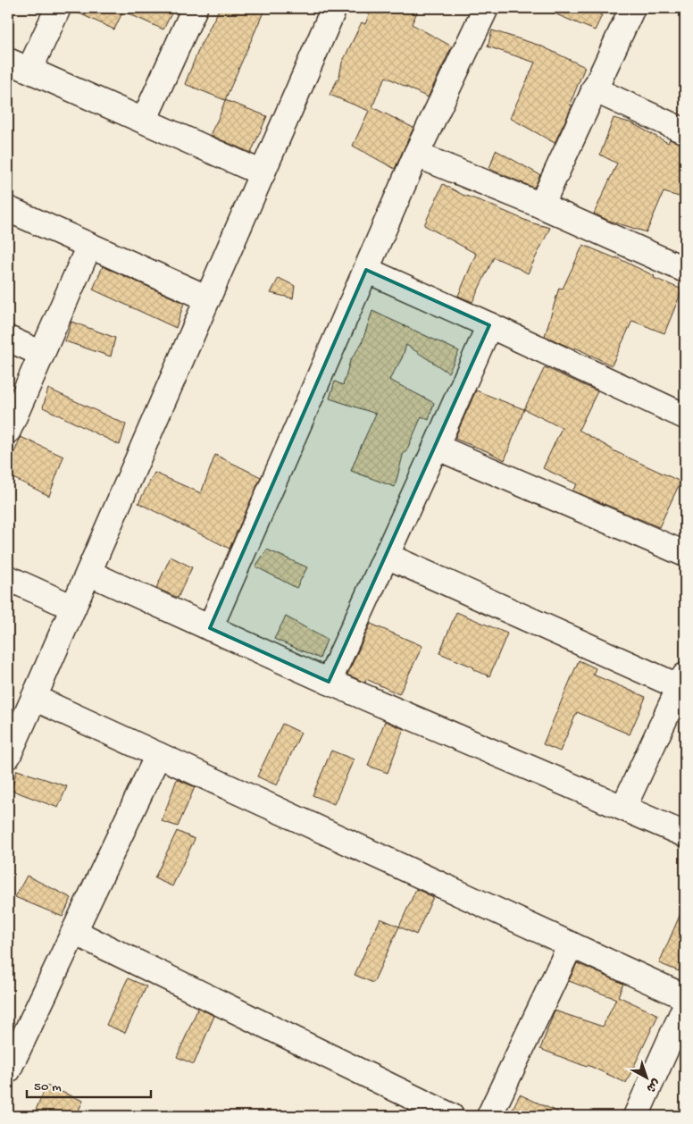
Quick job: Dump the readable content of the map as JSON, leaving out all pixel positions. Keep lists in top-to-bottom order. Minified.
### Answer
{"scale_bar":"50 m","north":"bottom right"}
